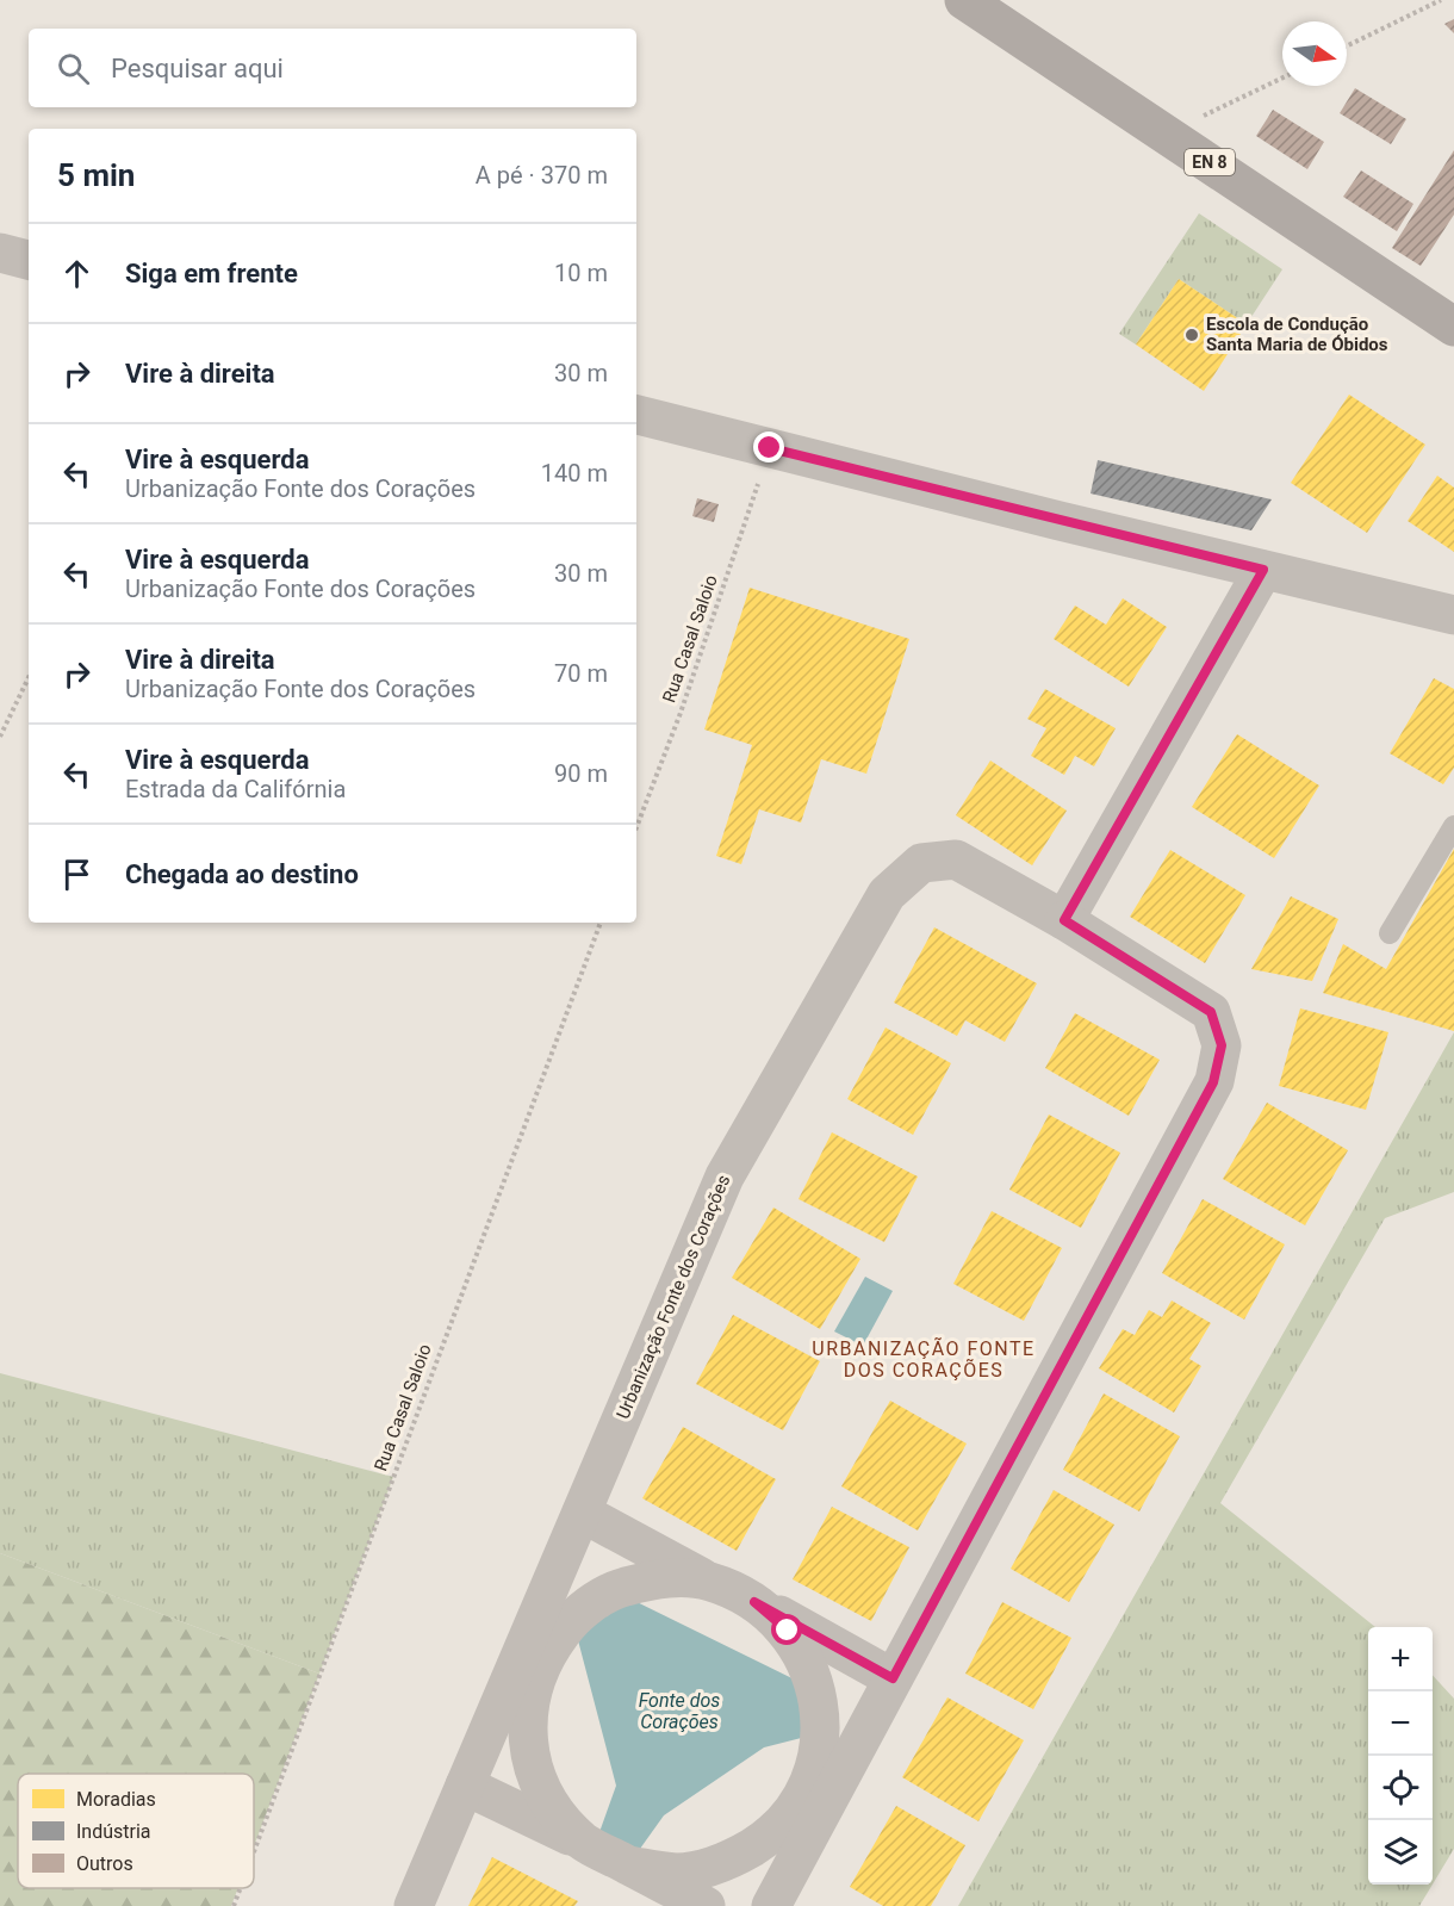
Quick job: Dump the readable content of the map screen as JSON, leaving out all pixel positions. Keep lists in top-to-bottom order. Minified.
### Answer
{"streets":{"main road":["EN 8"],"street":["Urbanização Fonte dos Corações"],"path":["Rua Casal Saloio"]},"districts":["URBANIZAÇÃO FONTE DOS CORAÇÕES"],"water":["Fonte dos Corações"],"places":["Escola de Condução Santa Maria de Óbidos"],"legend":["Moradias","Indústria","Outros"],"north":"right","page":{"search":"Pesquisar aqui","heading":["5 min","A pé · 370 m"],"list":[["Siga em frente","10 m"],["Vire à direita","30 m"],["Vire à esquerda","Urbanização Fonte dos Corações","140 m"],["Vire à esquerda","Urbanização Fonte dos Corações","30 m"],["Vire à direita","Urbanização Fonte dos Corações","70 m"],["Vire à esquerda","Estrada da Califórnia","90 m"],"Chegada ao destino"],"map_buttons":["+","−"]}}
